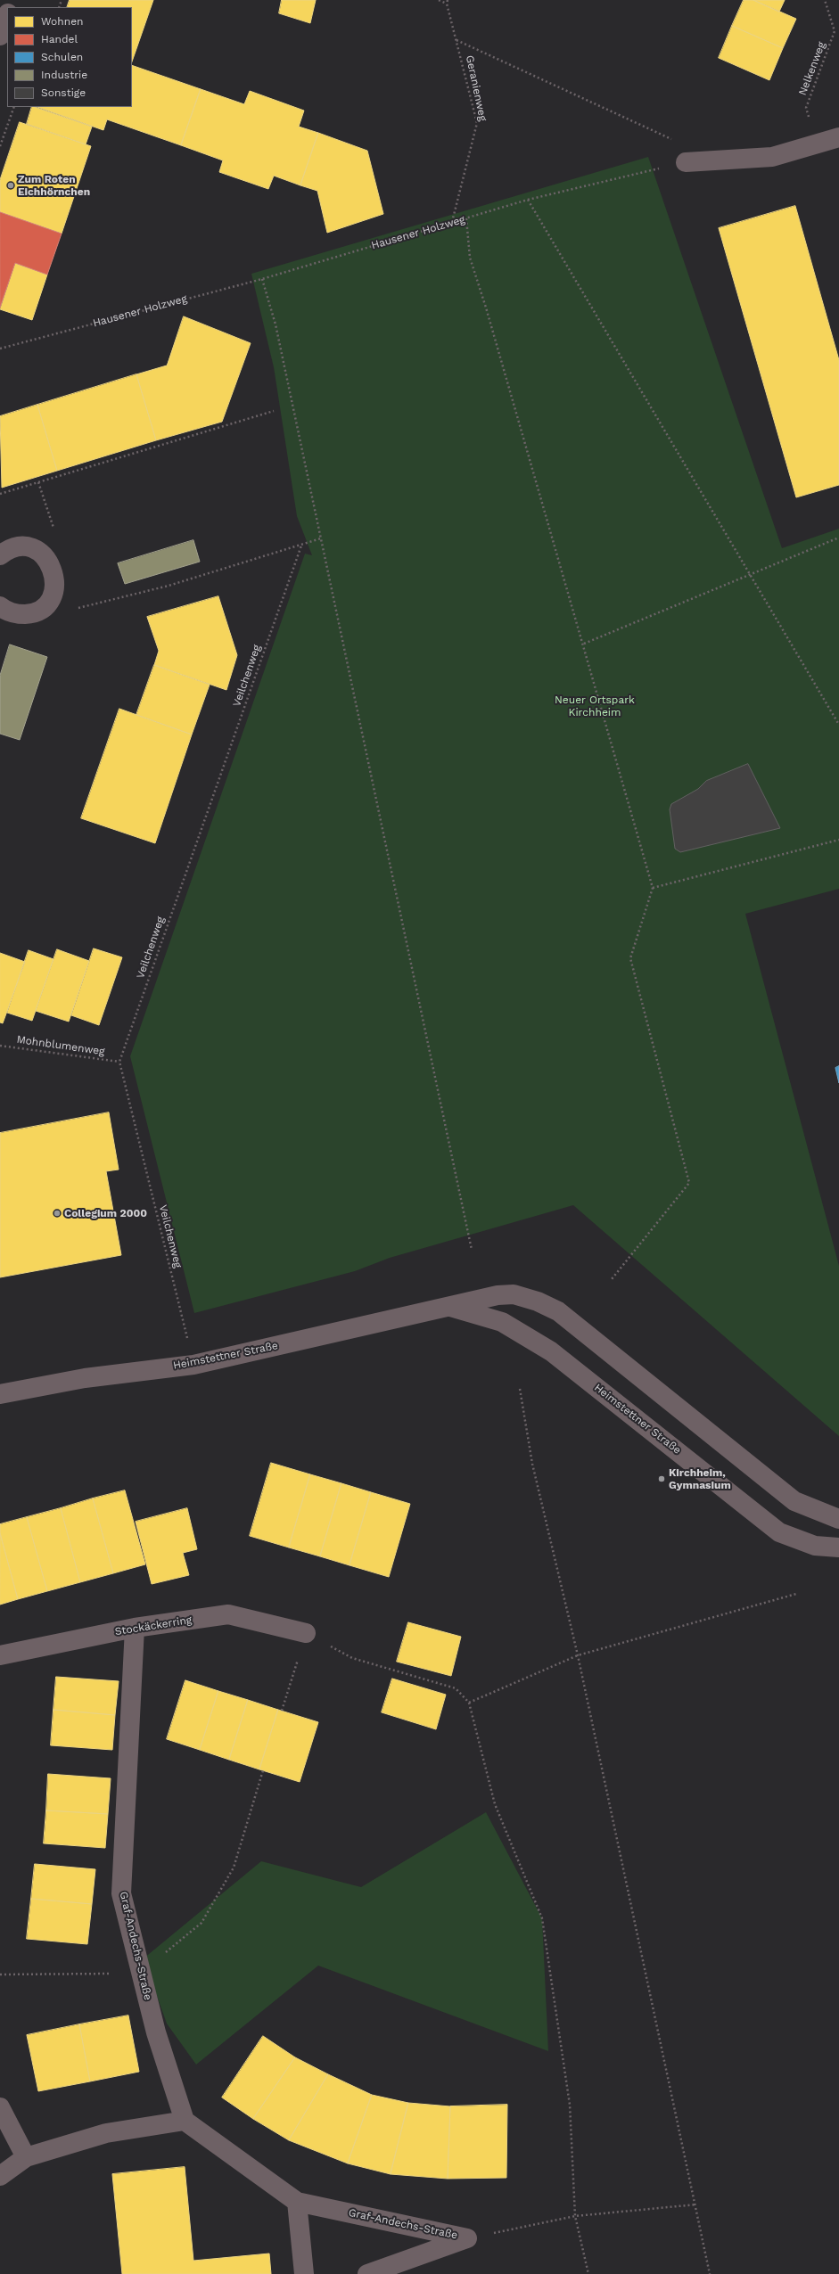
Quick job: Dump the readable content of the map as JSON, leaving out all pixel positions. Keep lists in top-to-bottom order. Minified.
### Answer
{"streets":{"street":["Heimstettner Straße","Stockäckerring","Graf-Andechs-Straße"],"path":["Nelkenweg","Geranienweg","Hausener Holzweg","Veilchenweg","Mohnblumenweg"]},"crossings":[["Geranienweg","Hausener Holzweg"],["Veilchenweg","Mohnblumenweg"],["Veilchenweg","Heimstettner Straße"],["Stockäckerring","Graf-Andechs-Straße"]],"parks":["Neuer Ortspark Kirchheim"],"places":["Zum Roten Eichhörnchen","Collegium 2000","Kirchheim, Gymnasium"],"legend":["Wohnen","Handel","Schulen","Industrie","Sonstige"]}
